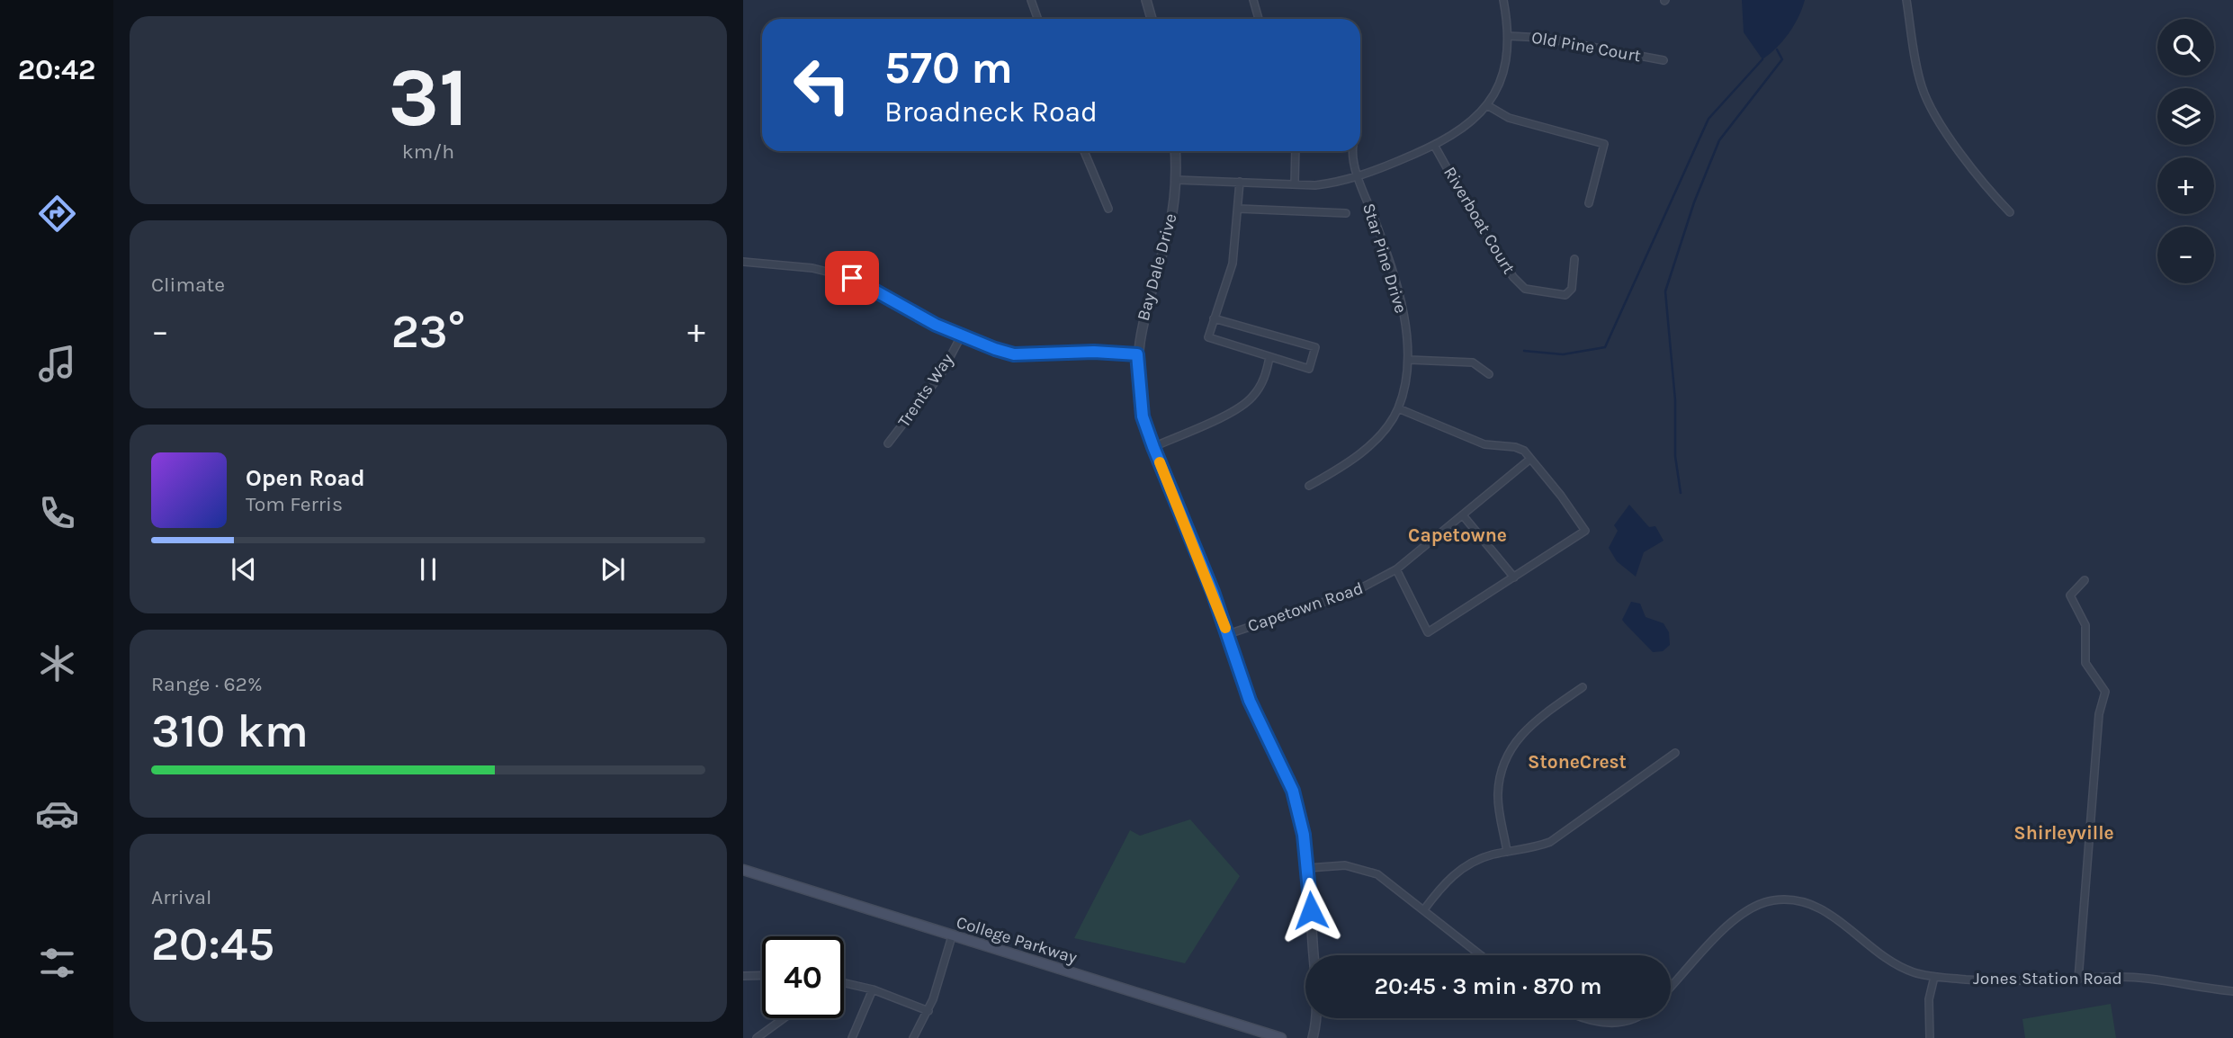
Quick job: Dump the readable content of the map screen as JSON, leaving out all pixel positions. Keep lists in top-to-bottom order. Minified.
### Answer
{"streets":{"main road":["College Parkway"],"street":["Old Pine Court","Riverboat Court","Star Pine Drive","Bay Dale Drive","Trents Way","Capetown Road","Jones Station Road"]},"crossings":[["Bay Dale Drive","Capetown Road"]],"districts":["Capetowne","StoneCrest","Shirleyville"],"page":{"tabs":"20:42","tile":[["31","km/h"],"Climate",["Range · 62%","310 km"],["Arrival","20:45"]],"map_buttons":["+","−"],"turn":["570 m","Broadneck Road"],"heat":["−","23°","+"],"song":["Open Road","Tom Ferris"],"limit":"40","trip":"20:45 · 3 min · 870 m"}}
